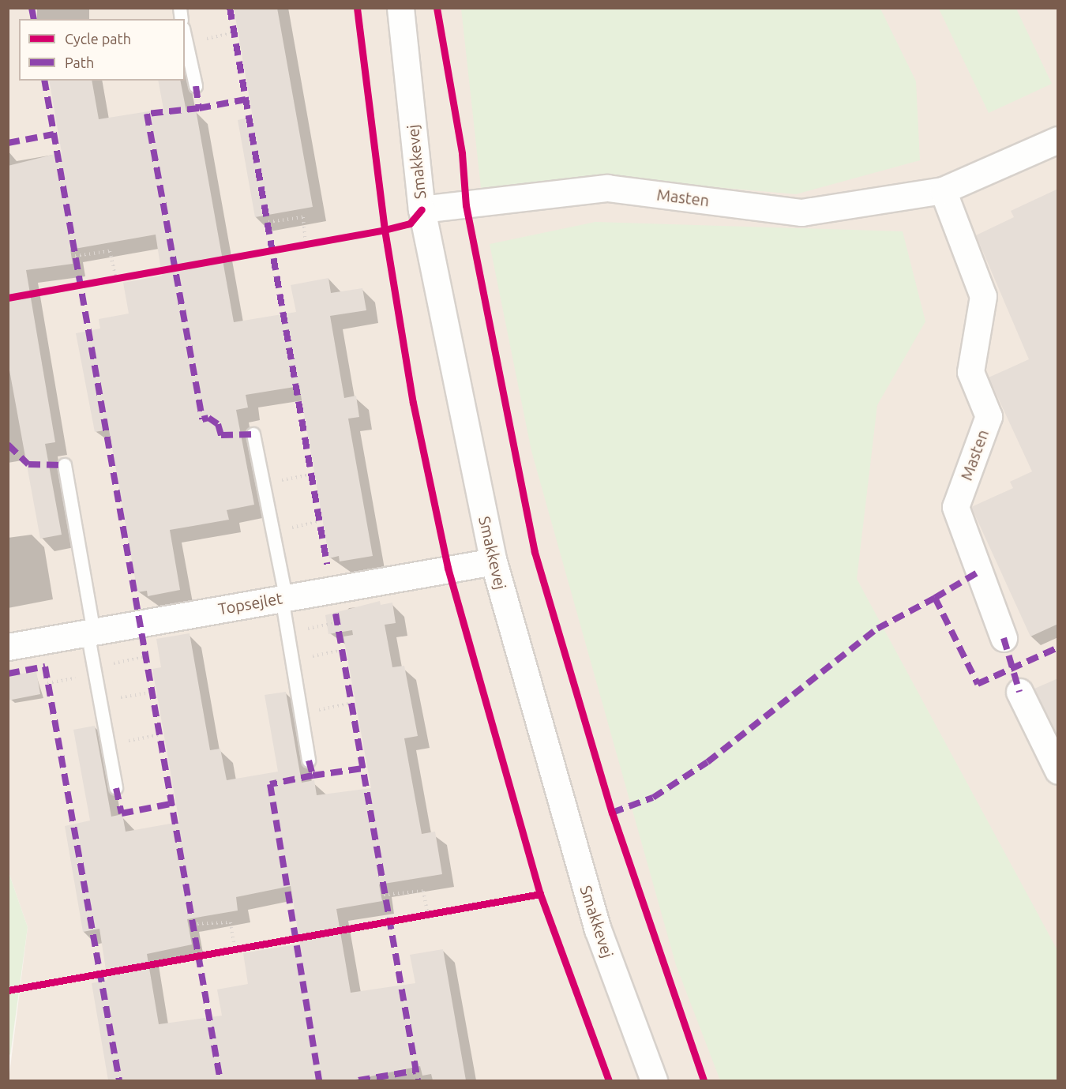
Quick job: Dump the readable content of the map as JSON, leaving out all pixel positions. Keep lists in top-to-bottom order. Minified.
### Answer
{"streets":{"street":["Smakkevej","Masten","Topsejlet"]},"crossings":[["Smakkevej","Masten"],["Smakkevej","Topsejlet"]],"legend":["Cycle path","Path"]}
